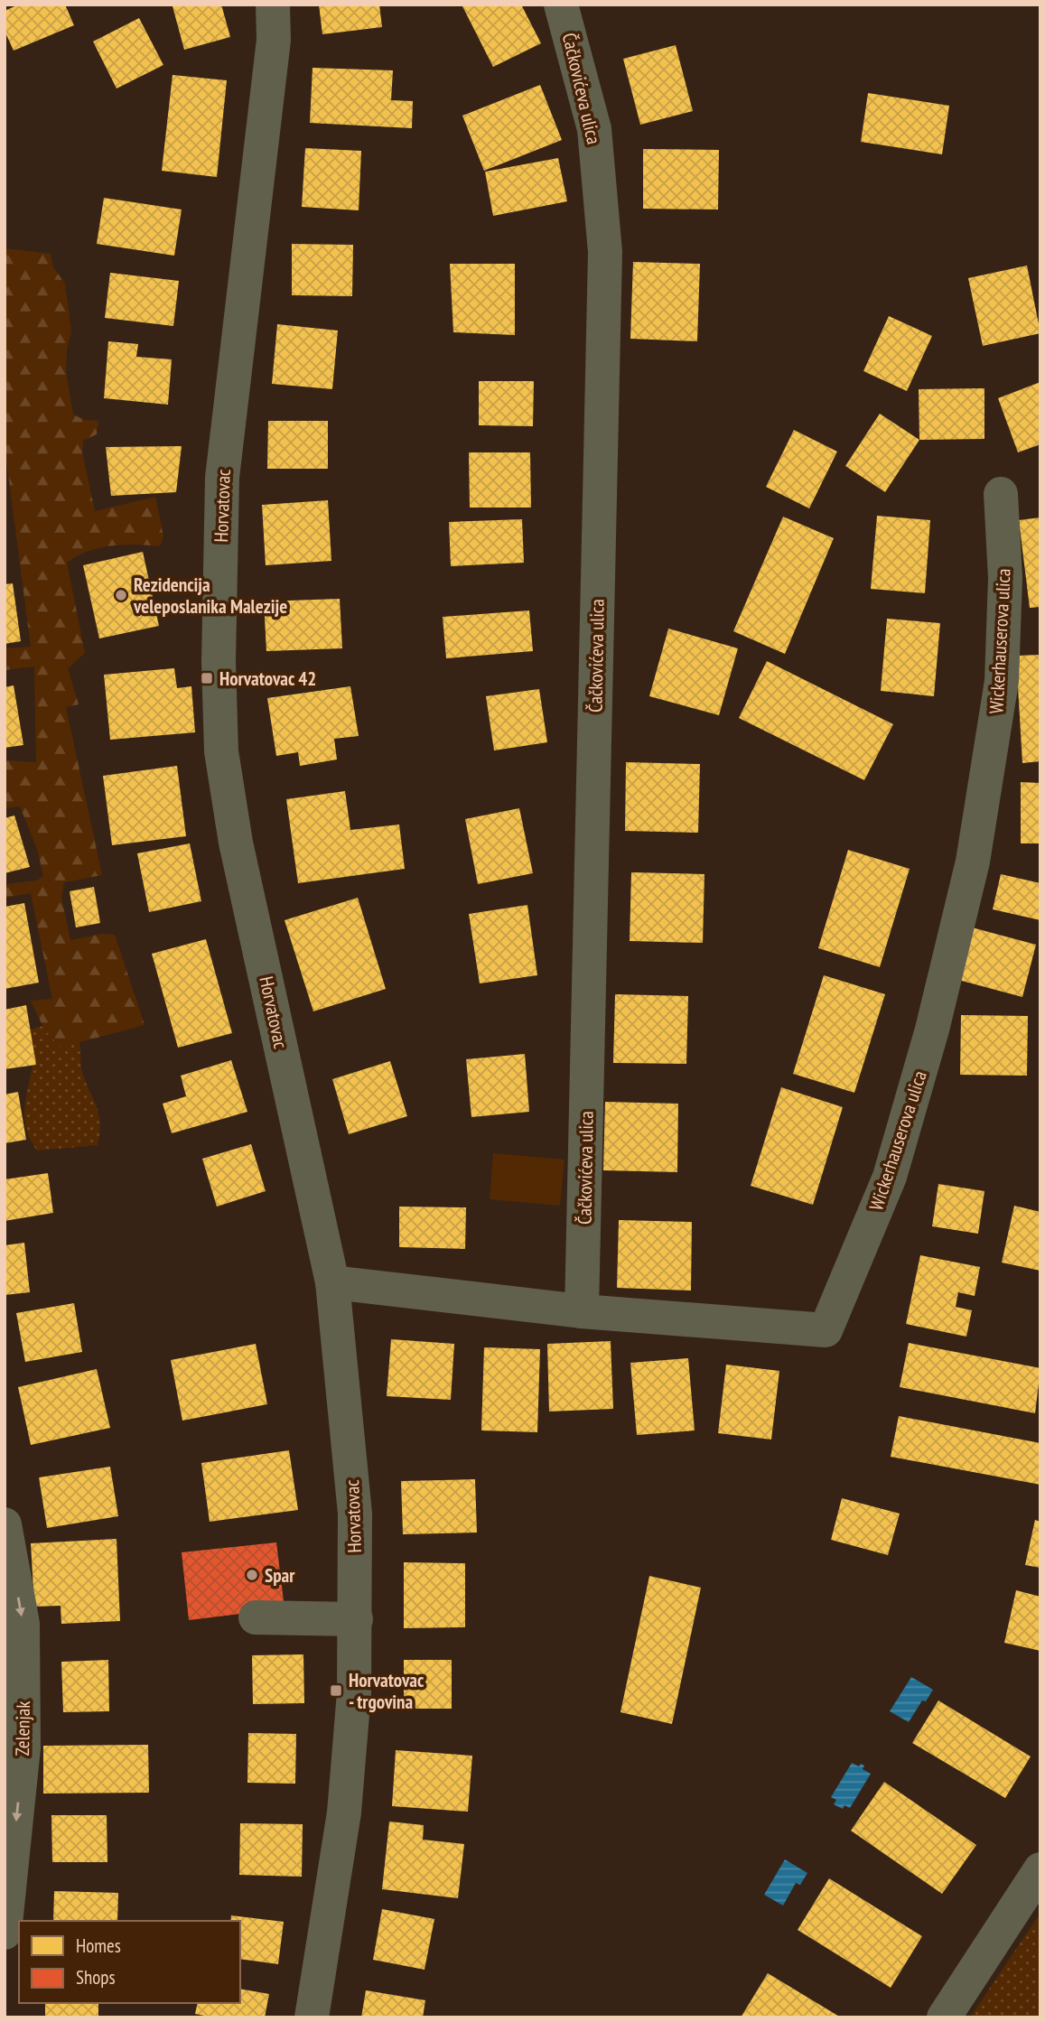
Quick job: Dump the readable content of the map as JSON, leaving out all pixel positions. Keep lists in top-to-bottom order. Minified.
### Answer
{"streets":{"street":["Čačkovićeva ulica","Horvatovac","Wickerhauserova ulica","Zelenjak"]},"crossings":[["Čačkovićeva ulica","Wickerhauserova ulica"],["Horvatovac","Wickerhauserova ulica"]],"one_way":["Zelenjak"],"places":{"other":["Rezidencija veleposlanika Malezije","Spar"],"transit":["Horvatovac 42","Horvatovac - trgovina"]},"legend":["Homes","Shops"]}
